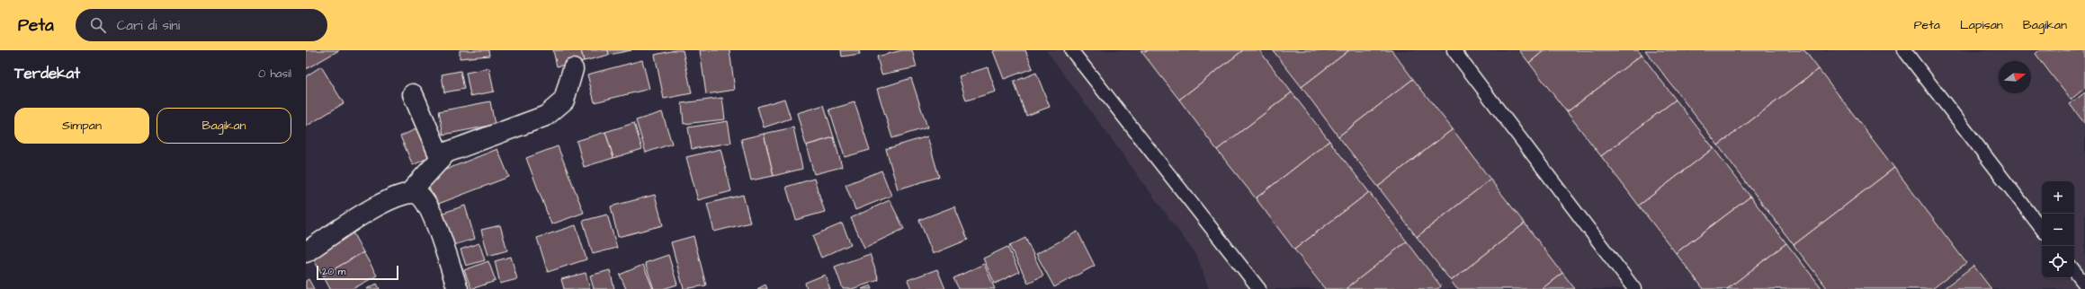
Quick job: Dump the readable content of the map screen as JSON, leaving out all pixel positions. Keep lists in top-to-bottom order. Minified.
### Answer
{"scale_bar":"20 m","north":"right","page":{"header":"Peta","search":"Cari di sini","nav":["Peta","Lapisan","Bagikan"],"heading":["Terdekat","0 hasil"],"buttons":["Simpan","Bagikan"],"map_buttons":["+","−"],"scale":"20 m"}}
